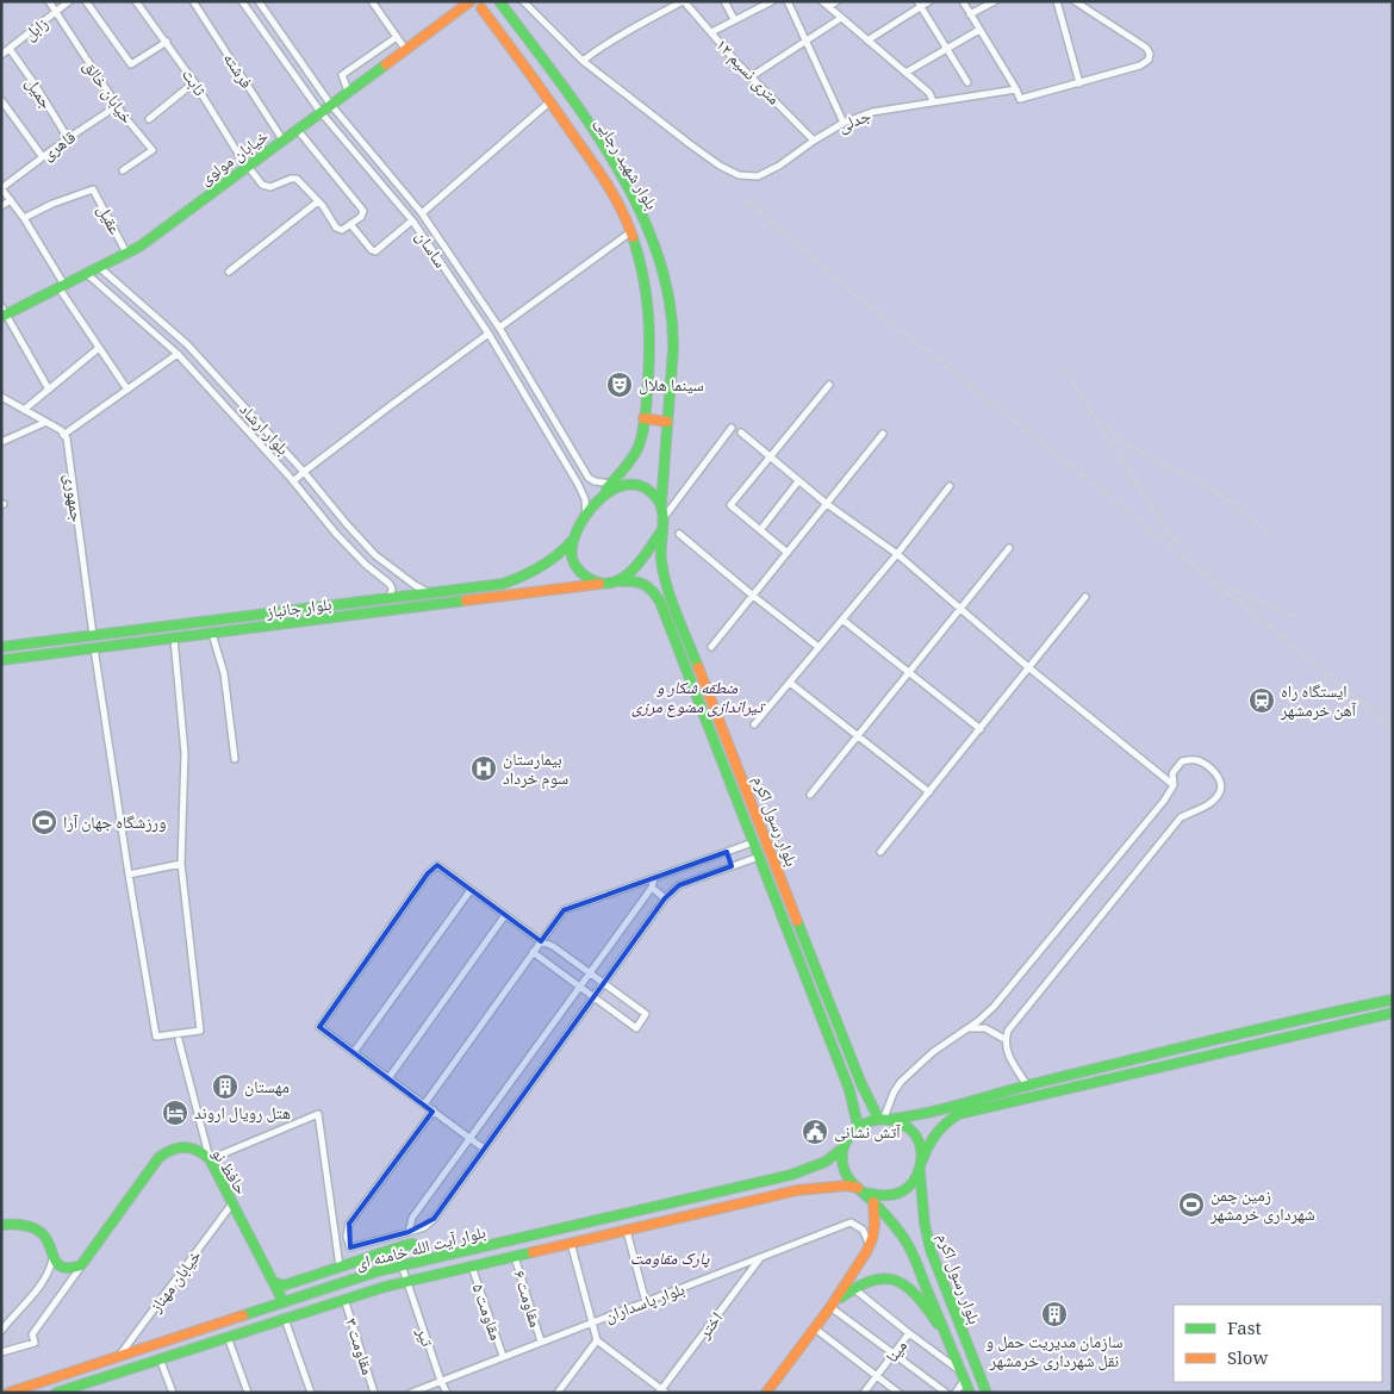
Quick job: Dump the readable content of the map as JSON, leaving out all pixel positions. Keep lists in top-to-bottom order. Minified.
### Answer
{"streets":{"main road":["خیابان مولوی","بلوار شهید رجایی","بلوار جانباز","بلوار رسول اکرم","حافظ نو","بلوار آیت الله خامنه ای"],"street":["زابل","فرشته","۱۲ متری نسیم","ثابت","خیابان خالق","جمیل","جدلی","قاهری","عقیل","ساسان","بلوار ارشاد","جمهوری","خیابان مهناز","مقاومت ۶","بلوار پاسداران","مقاومت ۵","اختر","تیر","مقاومت ۳","مینا"]},"crossings":[["زابل","خیابان خالق"],["زابل","جمیل"],["فرشته","خیابان مولوی"],["۱۲ متری نسیم","جدلی"],["ثابت","خیابان مولوی"],["خیابان خالق","قاهری"],["جمیل","قاهری"],["خیابان مولوی","بلوار شهید رجایی"],["خیابان مولوی","عقیل"],["خیابان مولوی","ساسان"],["خیابان مولوی","بلوار ارشاد"],["بلوار شهید رجایی","ساسان"],["بلوار شهید رجایی","بلوار جانباز"],["بلوار شهید رجایی","بلوار رسول اکرم"],["ساسان","بلوار جانباز"],["ساسان","بلوار رسول اکرم"],["بلوار ارشاد","بلوار جانباز"],["جمهوری","بلوار جانباز"],["بلوار جانباز","بلوار رسول اکرم"],["بلوار رسول اکرم","بلوار آیت الله خامنه ای"],["بلوار رسول اکرم","مینا"],["حافظ نو","بلوار آیت الله خامنه ای"],["حافظ نو","خیابان مهناز"],["بلوار آیت الله خامنه ای","خیابان مهناز"],["بلوار آیت الله خامنه ای","مقاومت ۶"],["بلوار آیت الله خامنه ای","مقاومت ۵"],["بلوار آیت الله خامنه ای","تیر"],["بلوار آیت الله خامنه ای","مقاومت ۳"],["مقاومت ۶","بلوار پاسداران"],["بلوار پاسداران","مقاومت ۵"],["بلوار پاسداران","اختر"],["بلوار پاسداران","تیر"]],"parks":["منطقه شکار و تیراندازی ممنوع مرزی","پارک مقاومت"],"places":{"theatre":["سینما هلال"],"station":["ایستگاه راه آهن خرمشهر"],"hospital":["بیمارستان سوم خرداد"],"sports":["ورزشگاه جهان آرا","زمین چمن شهرداری خرمشهر"],"building":["مهستان","سازمان مدیریت حمل و نقل شهرداری خرمشهر"],"hotel":["هتل رویال اروند"],"public building":["آتش نشانی"]},"legend":["Fast","Slow"]}
